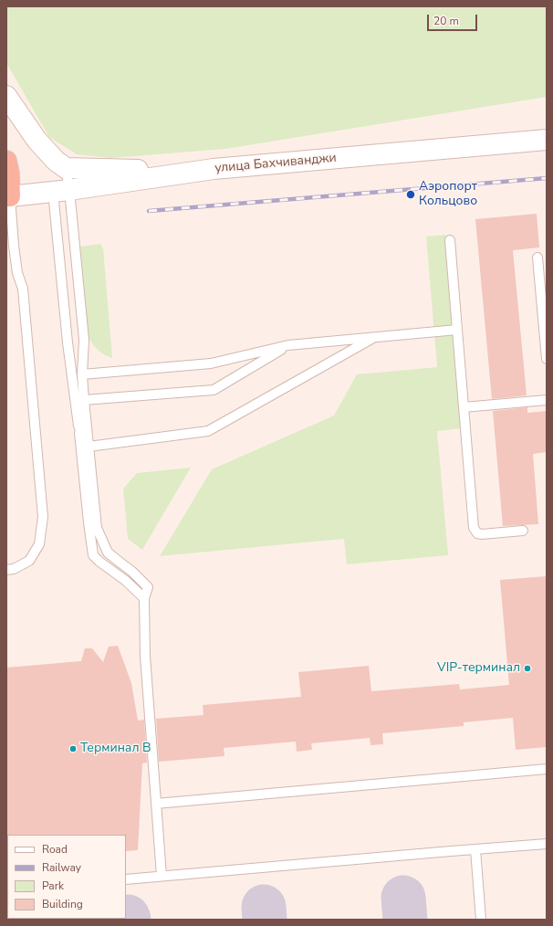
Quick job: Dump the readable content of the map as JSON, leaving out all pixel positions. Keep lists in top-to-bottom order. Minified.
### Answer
{"streets":{"main road":["улица Бахчиванджи"]},"places":["Аэропорт Кольцово","VIP-терминал","Терминал B"],"legend":["Road","Railway","Park","Building"],"scale_bar":"20 m"}
